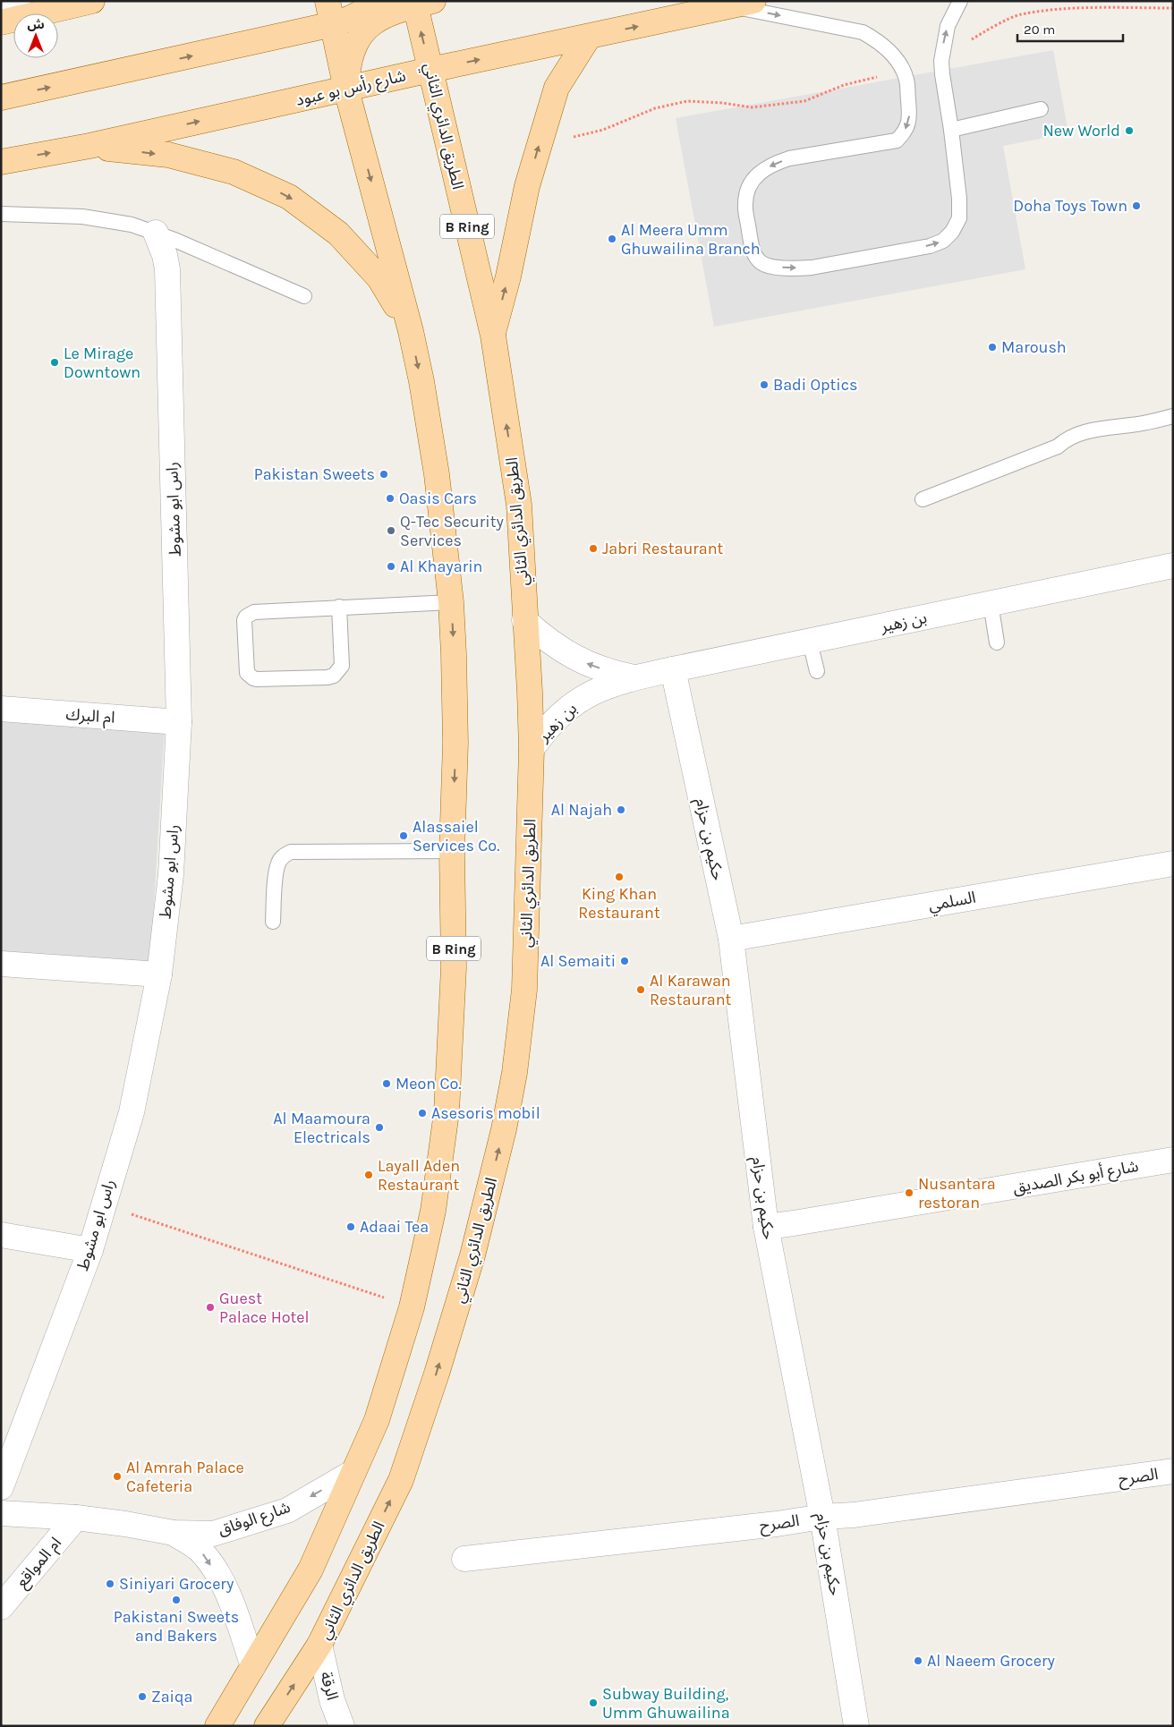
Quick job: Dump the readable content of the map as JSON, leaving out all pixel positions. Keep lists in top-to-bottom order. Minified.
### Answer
{"streets":{"main road":["شارع رأس بو عبود","الطريق الدائري الثاني","B Ring"],"street":["راس ابو مشوط","بن زهير","ام البرك","حكيم بن حزام","السلمي","شارع أبو بكر الصديق","الصرح","شارع الوفاق","ام المواقع","الرقة"]},"crossings":[["شارع رأس بو عبود","الطريق الدائري الثاني"],["شارع رأس بو عبود","B Ring"],["الطريق الدائري الثاني","بن زهير"],["الطريق الدائري الثاني","الرقة"],["B Ring","شارع الوفاق"],["راس ابو مشوط","ام البرك"],["بن زهير","حكيم بن حزام"],["حكيم بن حزام","السلمي"],["حكيم بن حزام","شارع أبو بكر الصديق"],["حكيم بن حزام","الصرح"],["شارع الوفاق","ام المواقع"]],"places":["New World","Doha Toys Town","Al Meera Umm Ghuwailina Branch","Maroush","Le Mirage Downtown","Badi Optics","Pakistan Sweets","Oasis Cars","Q-Tec Security Services","Jabri Restaurant","Al Khayarin","Al Najah","Alassaiel Services Co.","King Khan Restaurant","Al Semaiti","Al Karawan Restaurant","Meon Co.","Asesoris mobil","Al Maamoura Electricals","Layall Aden Restaurant","Nusantara restoran","Adaai Tea","Guest Palace Hotel","Al Amrah Palace Cafeteria","Siniyari Grocery","Pakistani Sweets and Bakers","Al Naeem Grocery","Zaiqa","Subway Building, Umm Ghuwailina"],"scale_bar":"20 m","north":"top"}
